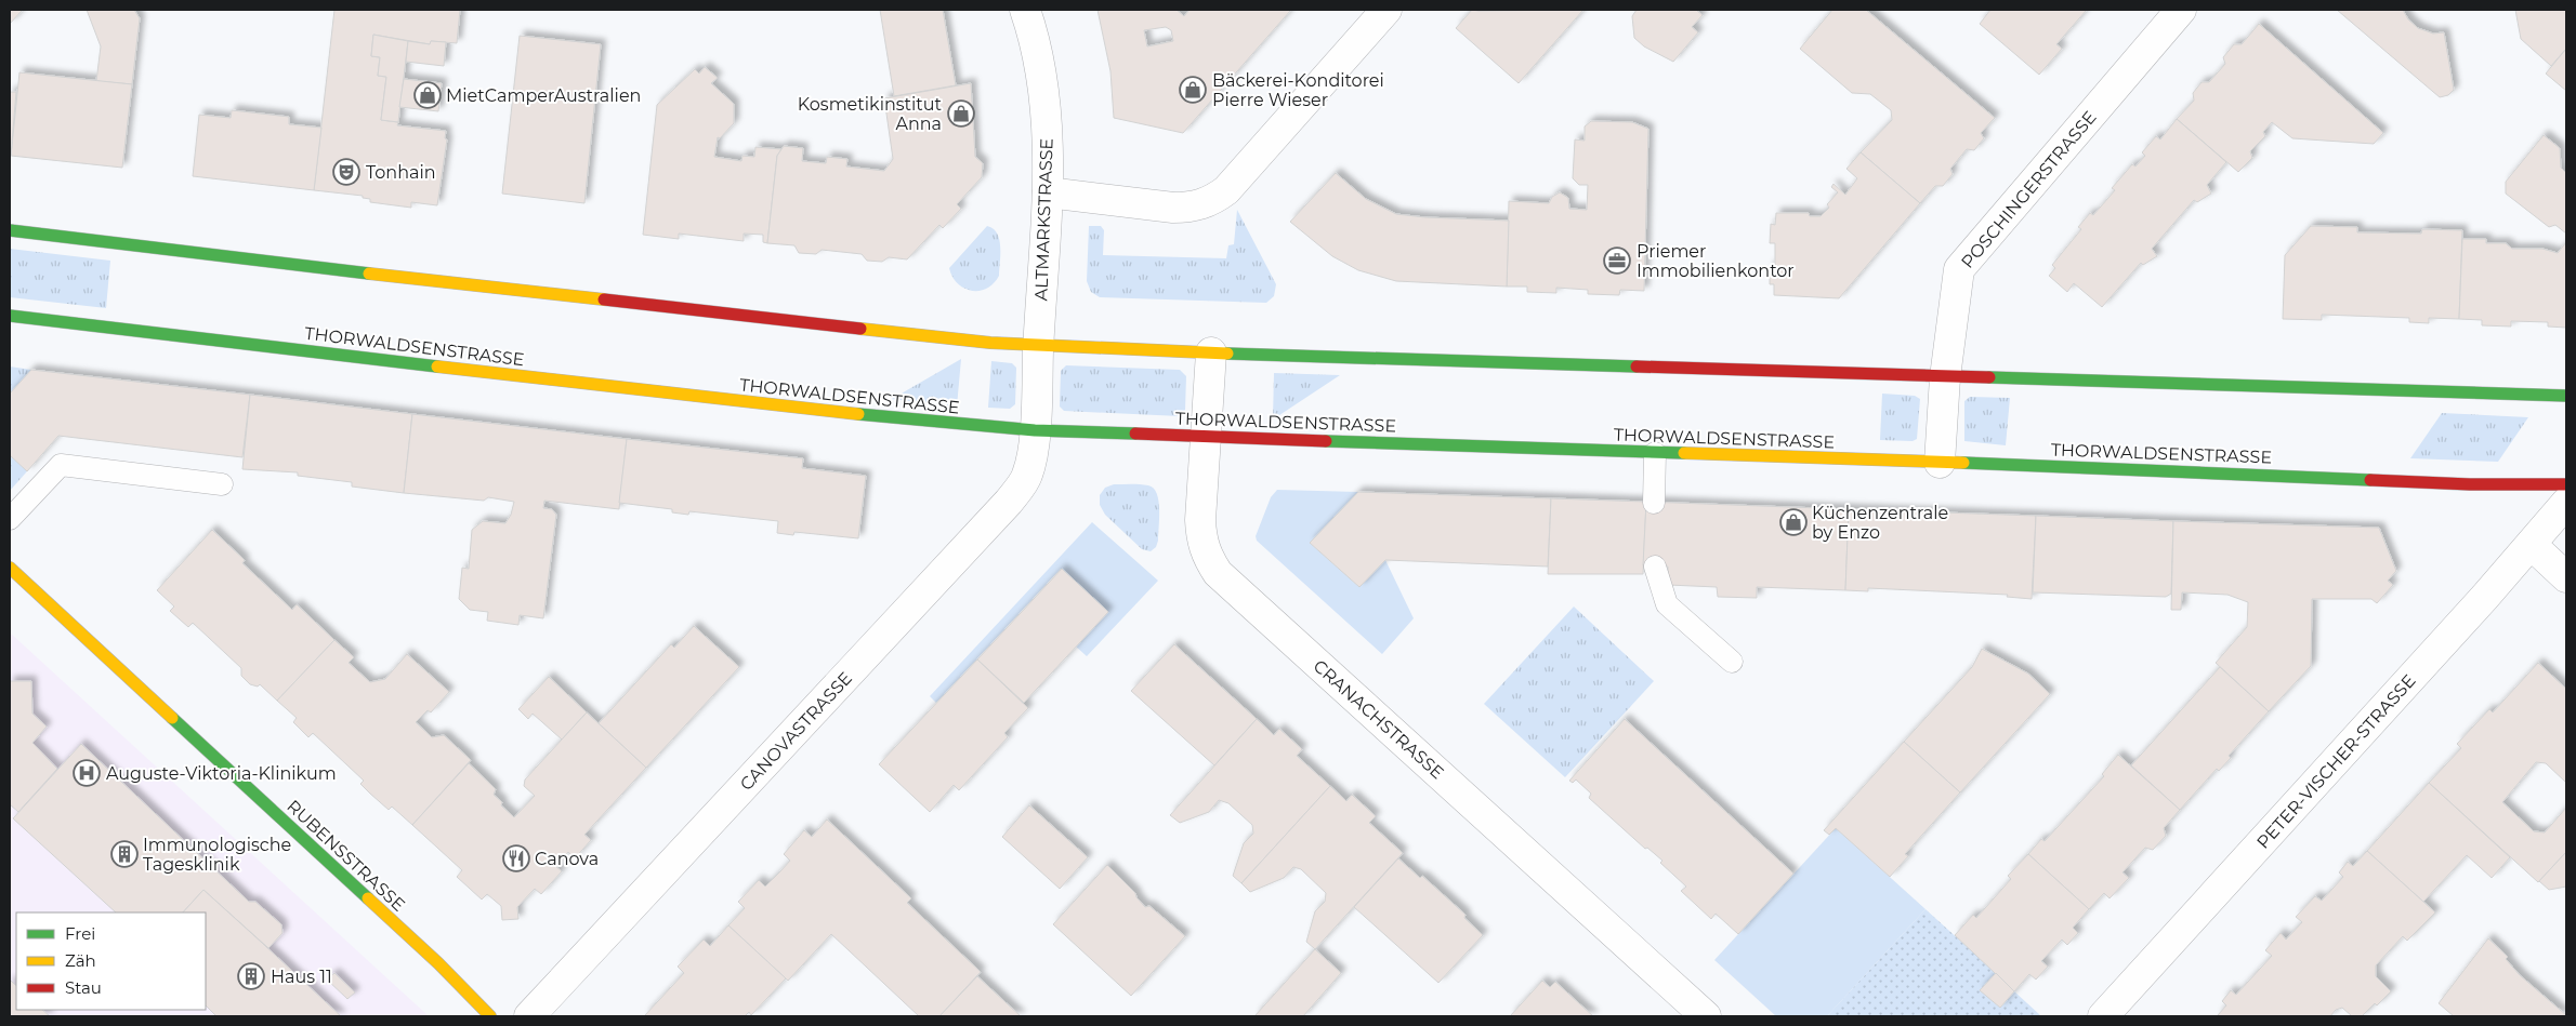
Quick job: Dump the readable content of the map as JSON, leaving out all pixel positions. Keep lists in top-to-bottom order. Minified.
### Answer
{"streets":{"main road":["THORWALDSENSTRASSE","RUBENSSTRASSE"],"street":["POSCHINGERSTRASSE","ALTMARKSTRASSE","CRANACHSTRASSE","CANOVASTRASSE","PETER-VISCHER-STRASSE"]},"crossings":[["POSCHINGERSTRASSE","THORWALDSENSTRASSE"],["ALTMARKSTRASSE","THORWALDSENSTRASSE"],["ALTMARKSTRASSE","CANOVASTRASSE"],["THORWALDSENSTRASSE","CRANACHSTRASSE"],["THORWALDSENSTRASSE","CANOVASTRASSE"]],"places":{"shop":["Bäckerei-Konditorei Pierre Wieser","MietCamperAustralien","Kosmetikinstitut Anna","Küchenzentrale by Enzo"],"theatre":["Tonhain"],"office":["Priemer Immobilienkontor"],"hospital":["Auguste-Viktoria-Klinikum"],"building":["Immunologische Tagesklinik","Haus 11"],"restaurant":["Canova"]},"legend":["Frei","Zäh","Stau"]}
